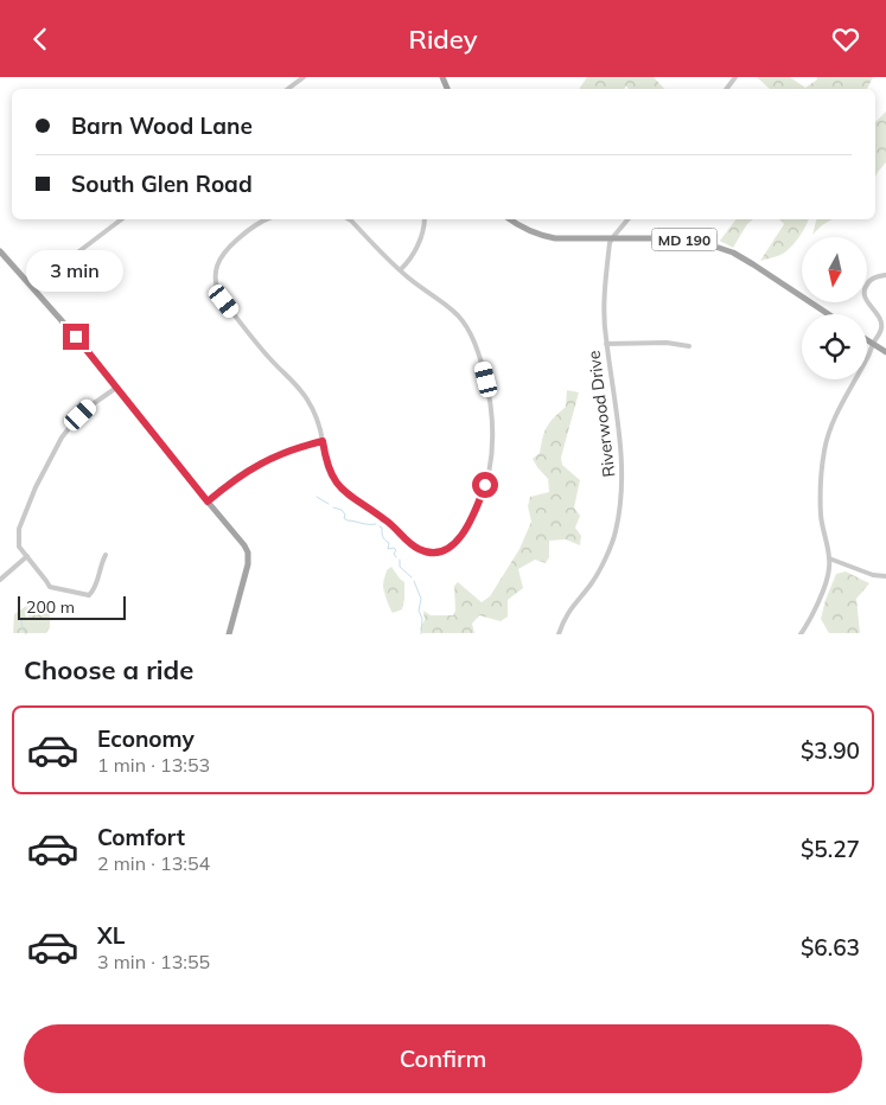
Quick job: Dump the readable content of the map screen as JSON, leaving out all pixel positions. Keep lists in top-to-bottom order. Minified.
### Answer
{"streets":{"main road":["MD 190"],"street":["Riverwood Drive"]},"crossings":[["MD 190","Riverwood Drive"]],"scale_bar":"200 m","north":"bottom","page":{"header":"Ridey","banner":["Barn Wood Lane","South Glen Road"],"bubble":"3 min","scale":"200 m","heading":"Choose a ride","list":[{"name":"Economy","note":"1 min · 13:53","value":"$3.90"},{"name":"Comfort","note":"2 min · 13:54","value":"$5.27"},{"name":"XL","note":"3 min · 13:55","value":"$6.63"}],"buttons":"Confirm"}}
